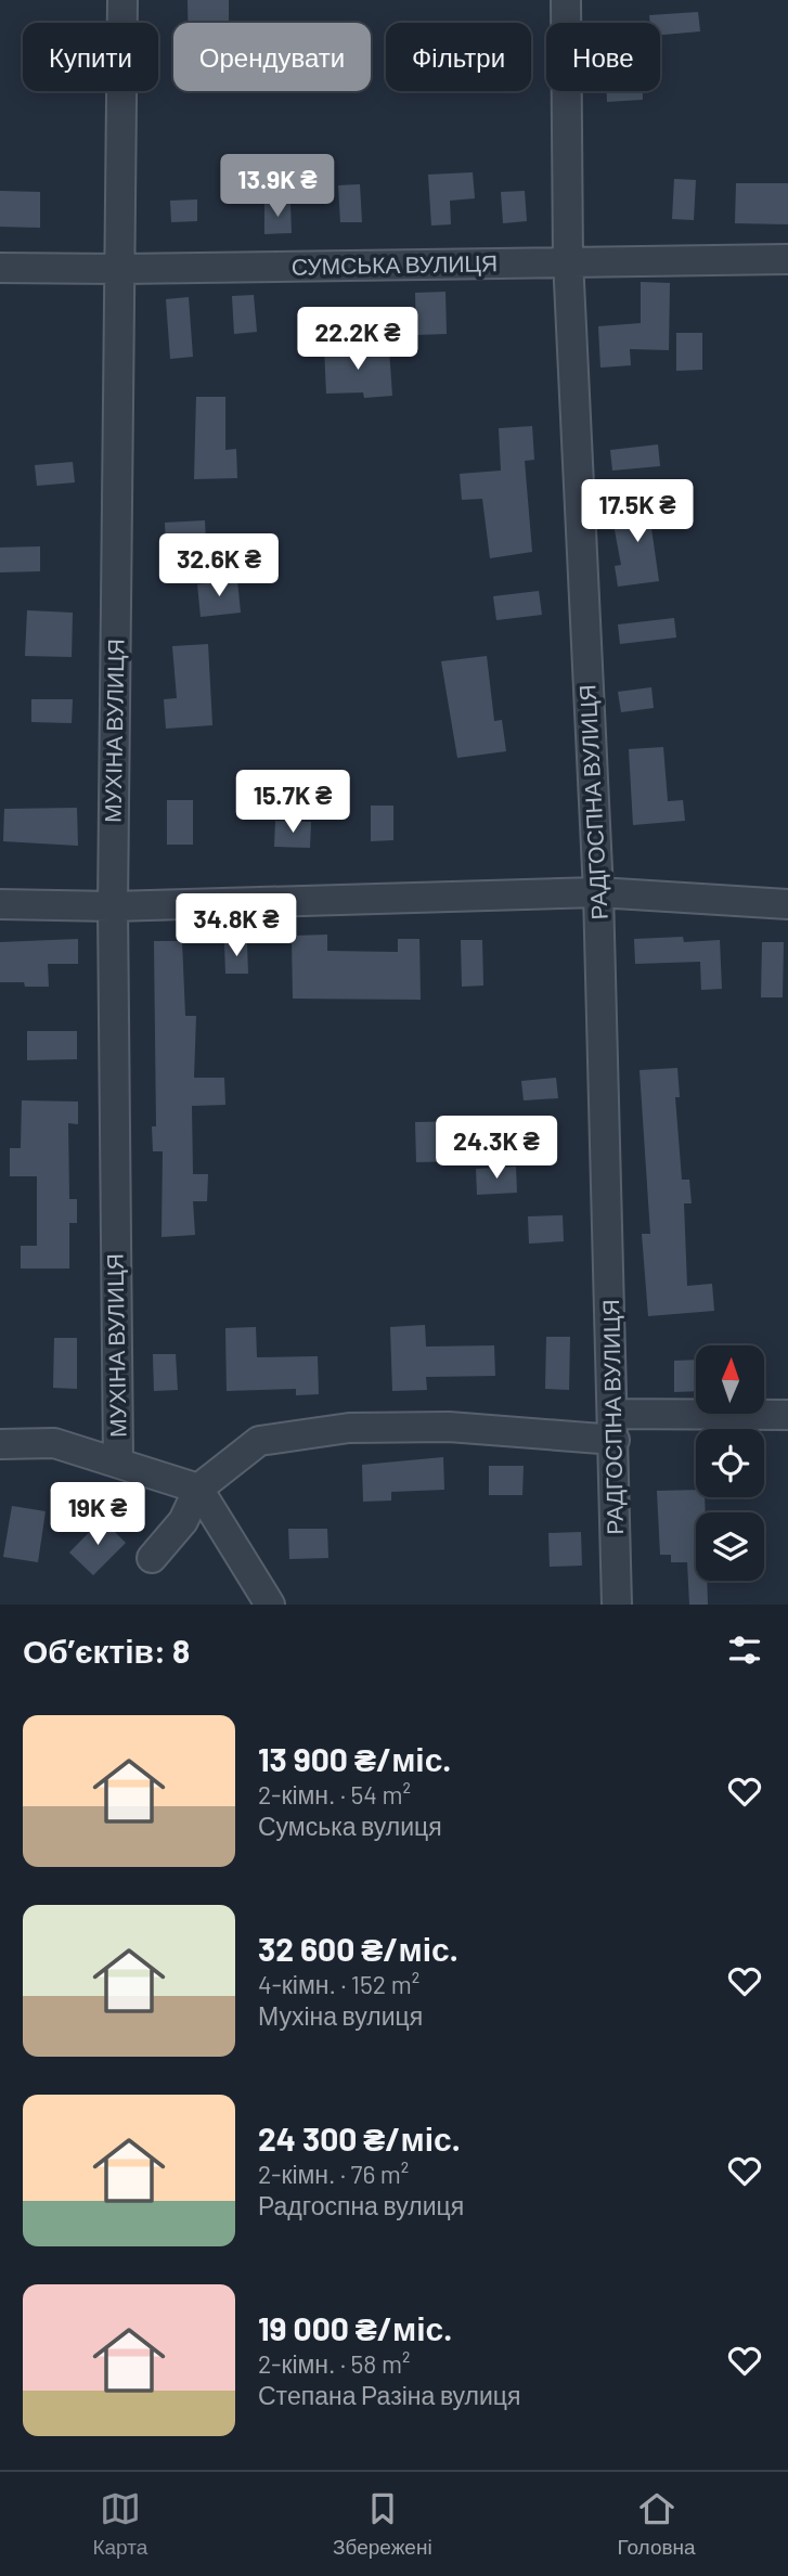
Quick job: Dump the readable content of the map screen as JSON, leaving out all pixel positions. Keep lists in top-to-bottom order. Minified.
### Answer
{"streets":{"street":["СУМСЬКА ВУЛИЦЯ","МУХІНА ВУЛИЦЯ","РАДГОСПНА ВУЛИЦЯ"]},"crossings":[["СУМСЬКА ВУЛИЦЯ","МУХІНА ВУЛИЦЯ"],["СУМСЬКА ВУЛИЦЯ","РАДГОСПНА ВУЛИЦЯ"]],"north":"top","page":{"chip":["Купити","Орендувати","Фільтри","Нове"],"price":["13.9K ₴","22.2K ₴","17.5K ₴","32.6K ₴","15.7K ₴","34.8K ₴","24.3K ₴","19K ₴"],"heading":"Об’єктів: 8","list":[{"name":"13 900 ₴/міс.","note":"2-кімн. · 54 m² · Сумська вулиця"},{"name":"32 600 ₴/міс.","note":"4-кімн. · 152 m² · Мухіна вулиця"},{"name":"24 300 ₴/міс.","note":"2-кімн. · 76 m² · Радгоспна вулиця"},{"name":"19 000 ₴/міс.","note":"2-кімн. · 58 m² · Степана Разіна вулиця"}],"tabs":["Карта","Збережені","Головна"]}}
